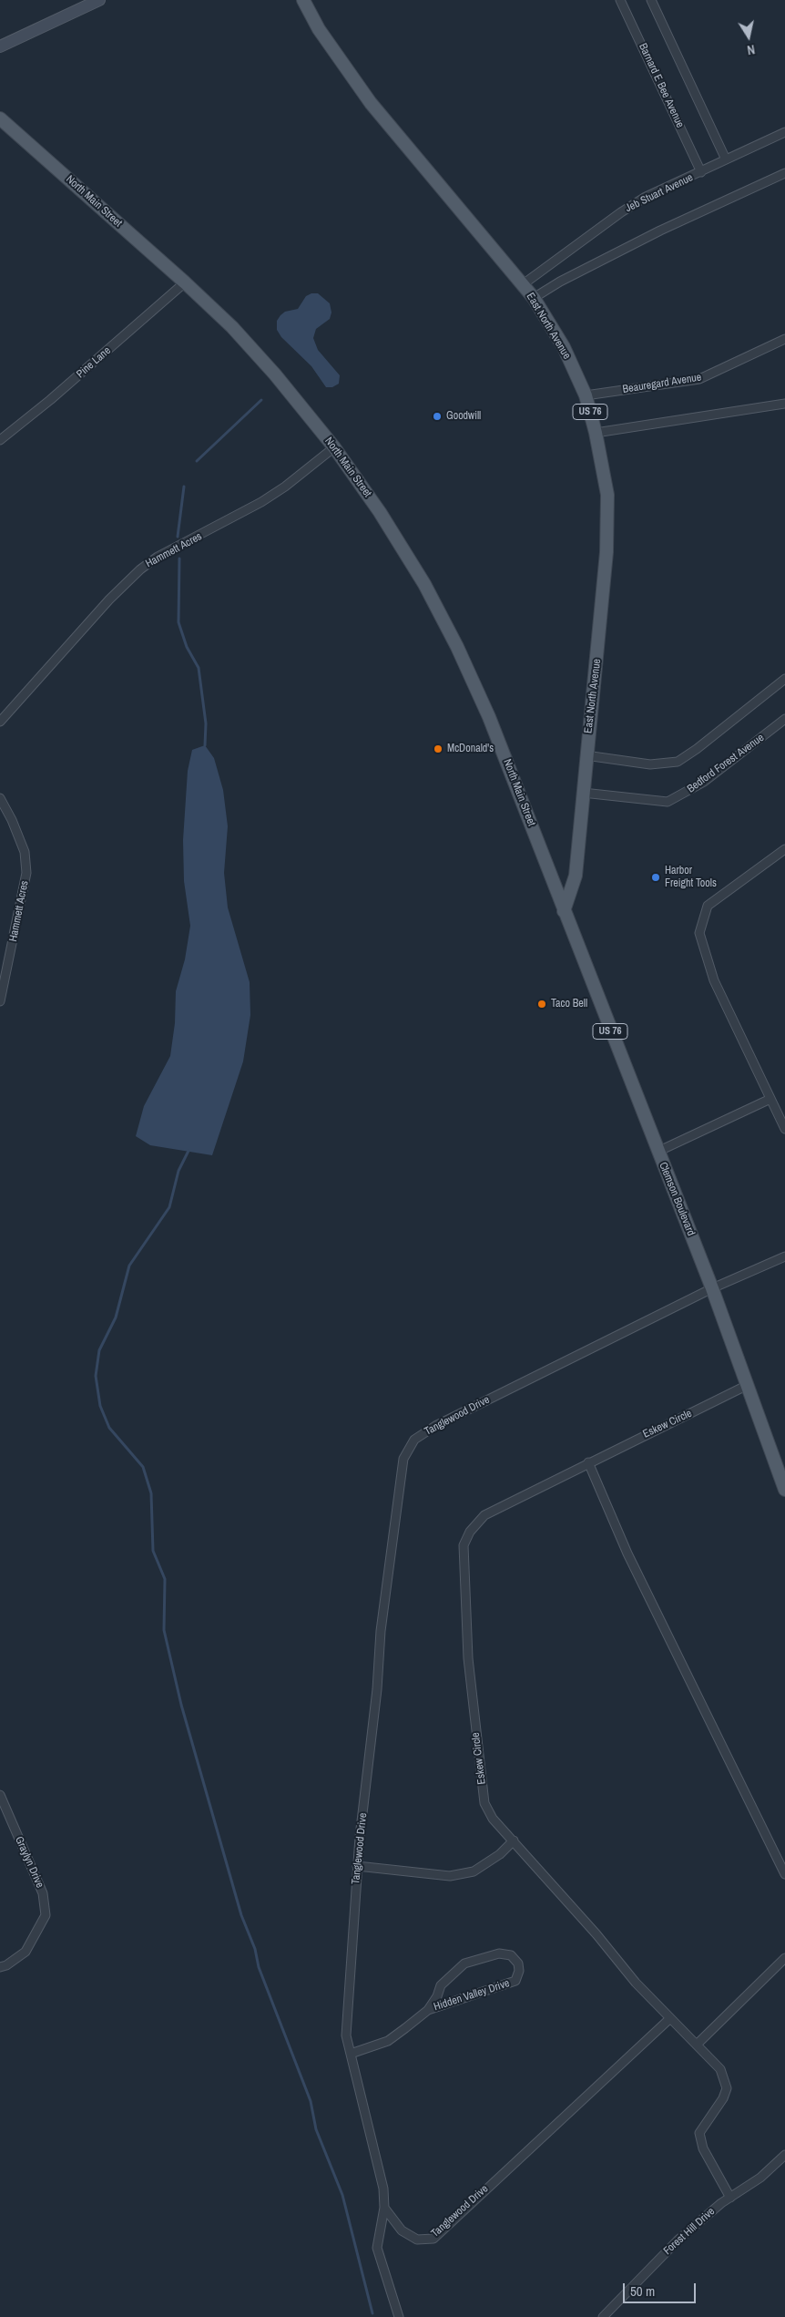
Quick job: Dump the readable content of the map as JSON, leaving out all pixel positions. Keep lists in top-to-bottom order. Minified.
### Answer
{"streets":{"main road":["North Main Street","East North Avenue","US 76","Clemson Boulevard"],"street":["Barnard E Bee Avenue","Jeb Stuart Avenue","Pine Lane","Beauregard Avenue","Hammett Acres","Bedford Forest Avenue","Tanglewood Drive","Eskew Circle","Graylyn Drive","Hidden Valley Drive","Forest Hill Drive"]},"crossings":[["Barnard E Bee Avenue","Jeb Stuart Avenue"],["Jeb Stuart Avenue","East North Avenue"],["North Main Street","East North Avenue"],["North Main Street","Pine Lane"],["North Main Street","Hammett Acres"],["North Main Street","Clemson Boulevard"],["East North Avenue","Beauregard Avenue"],["East North Avenue","Bedford Forest Avenue"],["East North Avenue","Clemson Boulevard"],["Clemson Boulevard","Tanglewood Drive"],["Clemson Boulevard","Eskew Circle"],["Tanglewood Drive","Eskew Circle"],["Eskew Circle","Forest Hill Drive"]],"places":["Goodwill","McDonald's","Harbor Freight Tools","Taco Bell"],"scale_bar":"50 m","north":"bottom"}
